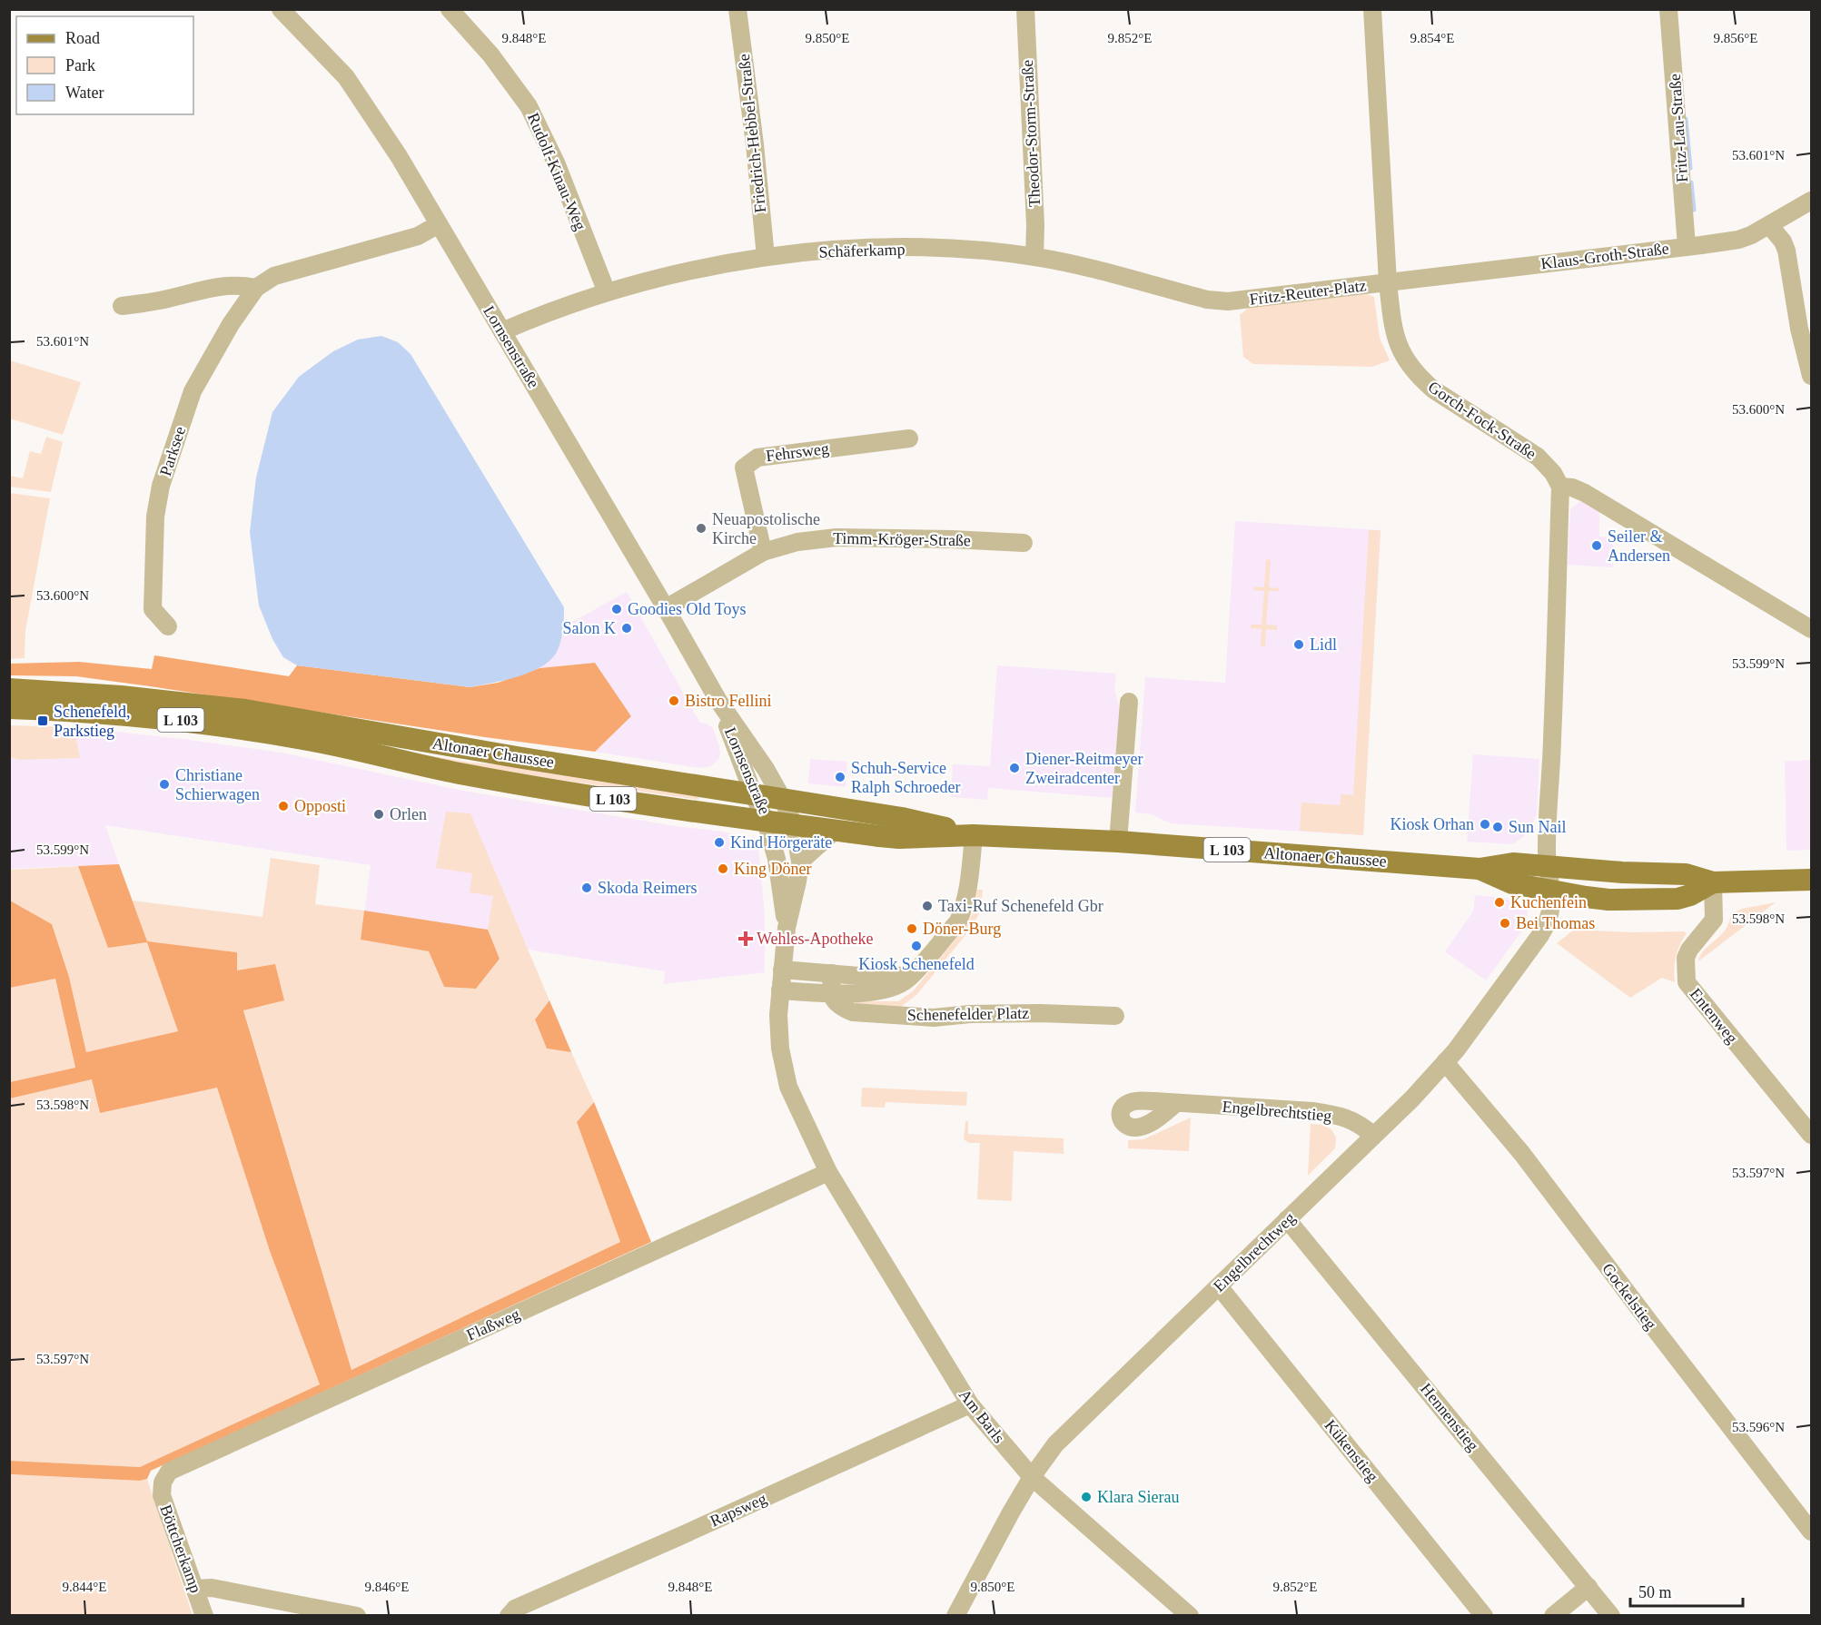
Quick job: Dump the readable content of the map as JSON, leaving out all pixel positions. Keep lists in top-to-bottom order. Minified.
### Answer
{"streets":{"main road":["L 103","Altonaer Chaussee"],"street":["Fritz-Lau-Straße","Friedrich-Hebbel-Straße","Theodor-Storm-Straße","Rudolf-Kinau-Weg","Schäferkamp","Klaus-Groth-Straße","Fritz-Reuter-Platz","Lornsenstraße","Gorch-Fock-Straße","Parksee","Fehrsweg","Timm-Kröger-Straße","Schenefelder Platz","Entenweg","Engelbrechtstieg","Engelbrechtweg","Gockelstieg","Flaßweg","Am Barls","Hennenstieg","Kükenstieg","Rapsweg","Böttcherkamp"]},"crossings":[["Fritz-Lau-Straße","Klaus-Groth-Straße"],["Friedrich-Hebbel-Straße","Schäferkamp"],["Theodor-Storm-Straße","Schäferkamp"],["Rudolf-Kinau-Weg","Schäferkamp"],["Schäferkamp","Fritz-Reuter-Platz"],["Schäferkamp","Lornsenstraße"],["Klaus-Groth-Straße","Fritz-Reuter-Platz"],["Klaus-Groth-Straße","Gorch-Fock-Straße"],["Fritz-Reuter-Platz","Gorch-Fock-Straße"],["Lornsenstraße","Parksee"],["Lornsenstraße","Timm-Kröger-Straße"],["Lornsenstraße","Altonaer Chaussee"],["Fehrsweg","Timm-Kröger-Straße"],["Altonaer Chaussee","Schenefelder Platz"],["Altonaer Chaussee","Entenweg"],["Altonaer Chaussee","Engelbrechtweg"],["Engelbrechtstieg","Engelbrechtweg"],["Engelbrechtweg","Gockelstieg"],["Engelbrechtweg","Am Barls"],["Engelbrechtweg","Hennenstieg"],["Engelbrechtweg","Kükenstieg"],["Flaßweg","Am Barls"],["Flaßweg","Böttcherkamp"],["Am Barls","Rapsweg"]],"places":{"other":["Neuapostolische Kirche","Seiler & Andersen","Goodies Old Toys","Salon K","Lidl","Bistro Fellini","Diener-Reitmeyer Zweiradcenter","Schuh-Service Ralph Schroeder","Christiane Schierwagen","Opposti","Orlen","Kiosk Orhan","Sun Nail","Kind Hörgeräte","King Döner","Skoda Reimers","Kuchenfein","Taxi-Ruf Schenefeld Gbr","Bei Thomas","Döner-Burg","Kiosk Schenefeld","Klara Sierau"],"transit":["Schenefeld, Parkstieg"],"health":["Wehles-Apotheke"]},"legend":["Road","Park","Water"],"scale_bar":"50 m","coordinates":["9.848°E","9.850°E","9.852°E","9.854°E","9.856°E","53.601°N","53.600°N","53.599°N","53.598°N","53.597°N","53.596°N","9.844°E","9.846°E"]}
